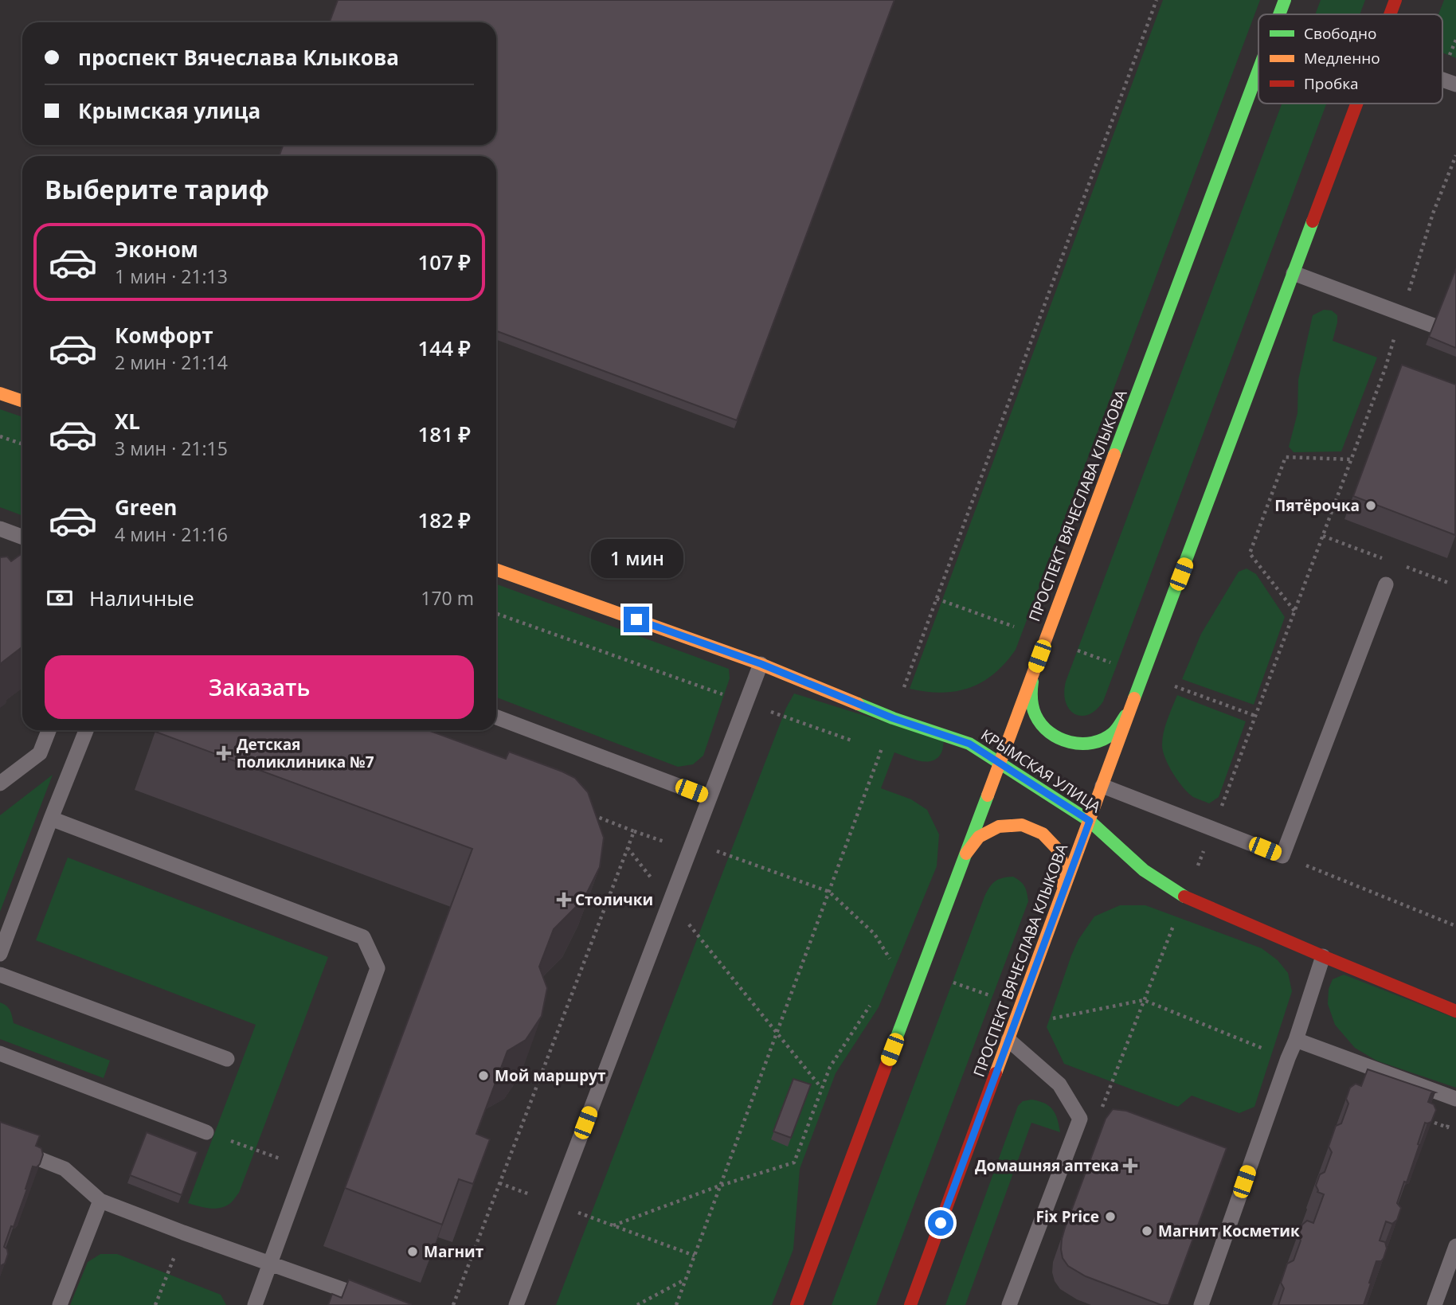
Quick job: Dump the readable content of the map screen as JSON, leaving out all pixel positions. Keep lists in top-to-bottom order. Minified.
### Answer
{"streets":{"main road":["ПРОСПЕКТ ВЯЧЕСЛАВА КЛЫКОВА","КРЫМСКАЯ УЛИЦА"]},"crossings":[["ПРОСПЕКТ ВЯЧЕСЛАВА КЛЫКОВА","КРЫМСКАЯ УЛИЦА"]],"places":{"other":["Пятёрочка","Мой маршрут","Fix Price","Магнит Косметик","Магнит"],"health":["Детская поликлиника №7","Столички","Домашняя аптека"]},"legend":["Свободно","Медленно","Пробка"],"page":{"banner":["проспект Вячеслава Клыкова","Крымская улица"],"heading":"Выберите тариф","list":[{"name":"Эконом","note":"1 мин · 21:13","value":"107 ₽"},{"name":"Комфорт","note":"2 мин · 21:14","value":"144 ₽"},{"name":"XL","note":"3 мин · 21:15","value":"181 ₽"},{"name":"Green","note":"4 мин · 21:16","value":"182 ₽"}],"bubble":"1 мин","pay":["Наличные","170 m"],"buttons":"Заказать"}}
